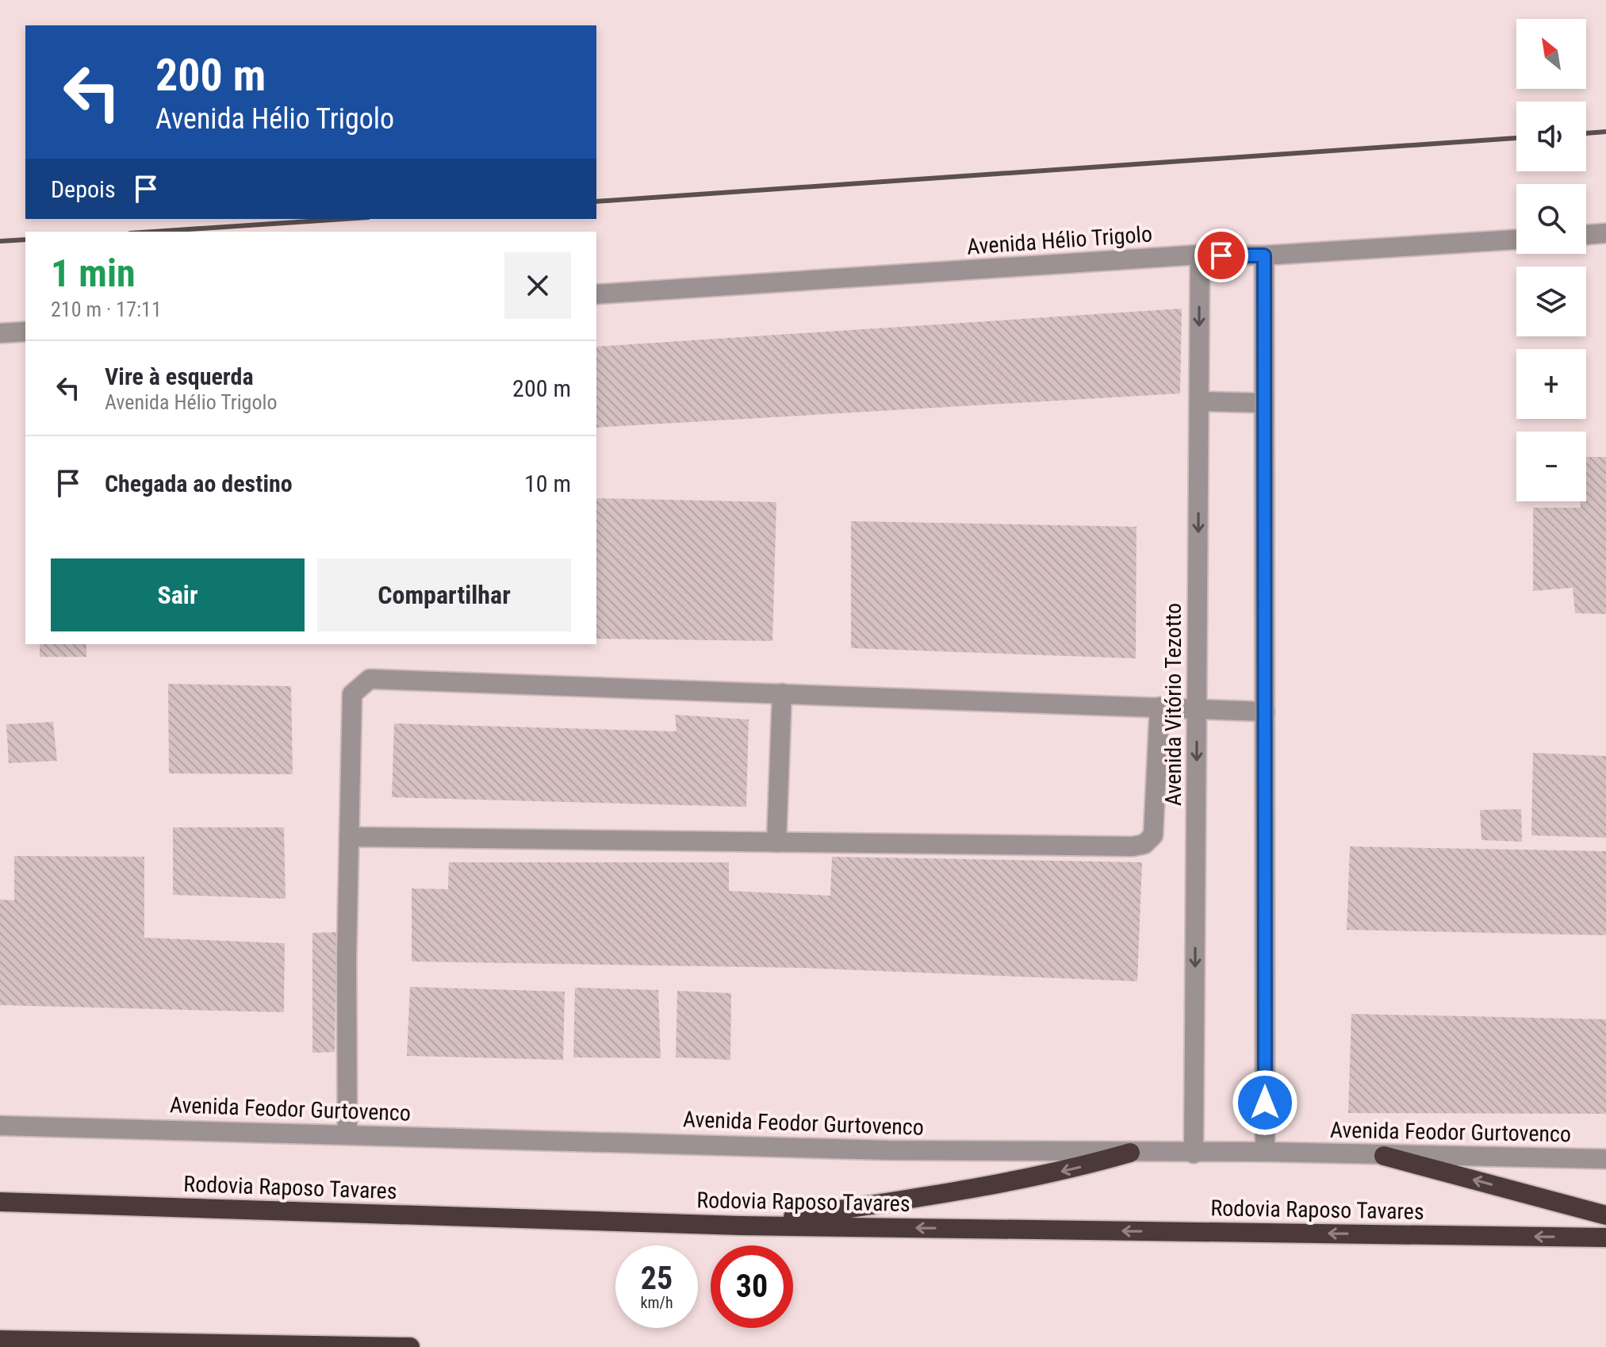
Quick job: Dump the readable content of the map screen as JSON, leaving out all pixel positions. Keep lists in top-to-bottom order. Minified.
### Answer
{"streets":{"highway":["Rodovia Raposo Tavares"],"street":["Avenida Hélio Trigolo","Avenida Vitório Tezotto","Avenida Feodor Gurtovenco"]},"crossings":[["Avenida Hélio Trigolo","Avenida Vitório Tezotto"],["Avenida Vitório Tezotto","Avenida Feodor Gurtovenco"]],"north":"top left","page":{"map_buttons":["+","−"],"turn":["200 m","Avenida Hélio Trigolo"],"then":"Depois","heading":["1 min","210 m · 17:11"],"list":[{"name":"Vire à esquerda","note":"Avenida Hélio Trigolo","value":"200 m"},{"name":"Chegada ao destino","value":"10 m"}],"buttons":["Sair","Compartilhar"],"speed":"25 km/h","limit":"30"}}
